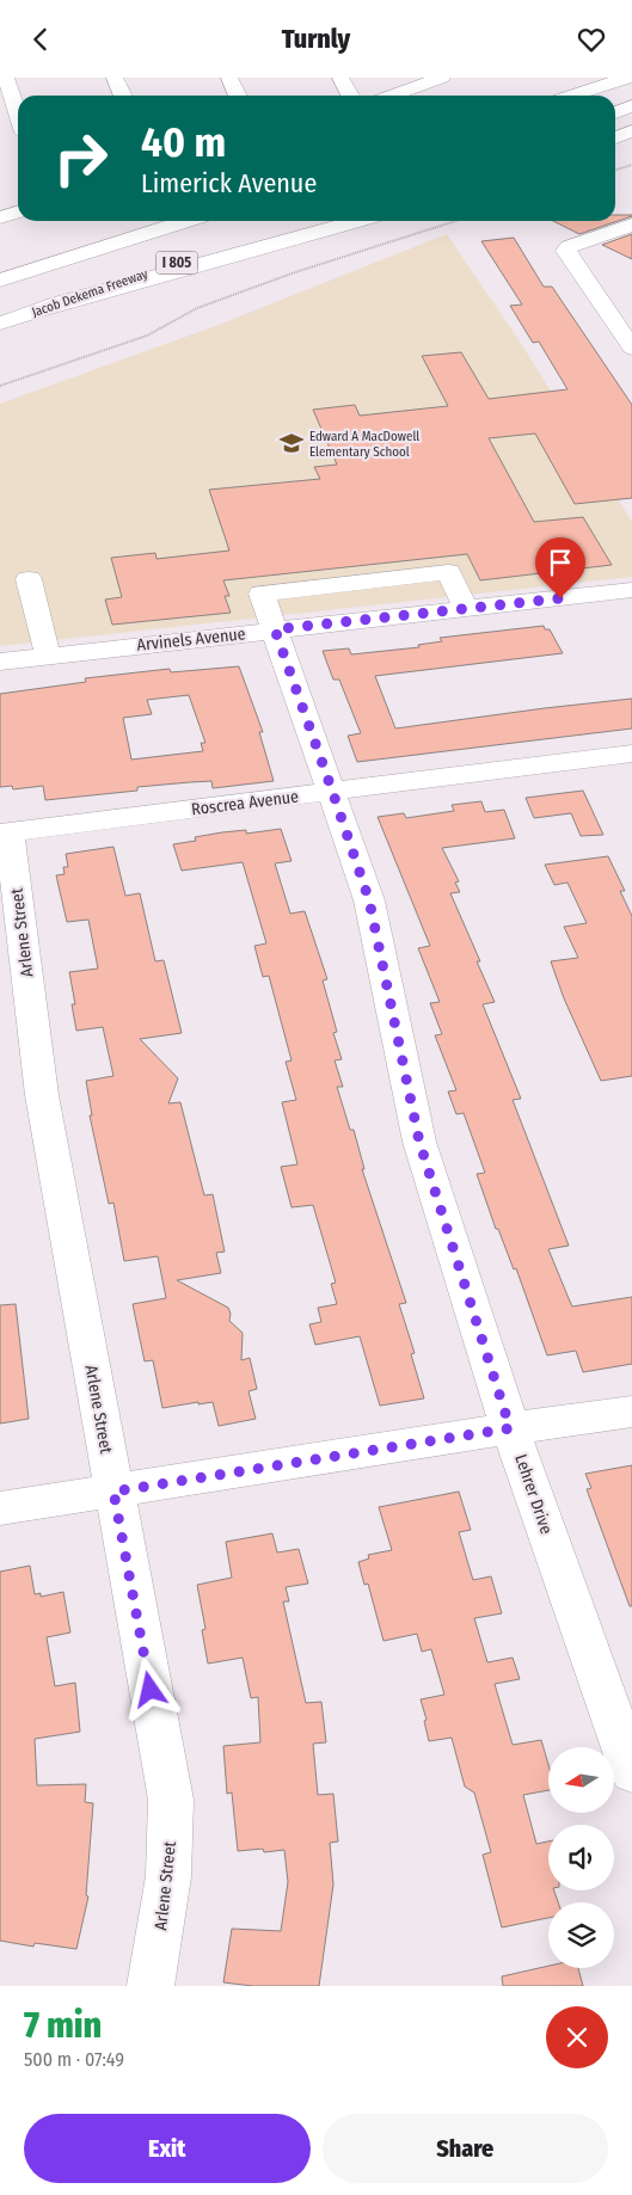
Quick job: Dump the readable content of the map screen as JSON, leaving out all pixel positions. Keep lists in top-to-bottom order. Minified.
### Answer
{"streets":{"main road":["I 805","Jacob Dekema Freeway","Arvinels Avenue","Roscrea Avenue","Arlene Street","Lehrer Drive"]},"crossings":[["Arvinels Avenue","Lehrer Drive"],["Roscrea Avenue","Arlene Street"],["Roscrea Avenue","Lehrer Drive"]],"places":{"school or university":["Edward A MacDowell Elementary School"]},"north":"left","page":{"header":"Turnly","turn":["40 m","Limerick Avenue"],"heading":["7 min","500 m · 07:49"],"buttons":["Exit","Share"]}}
